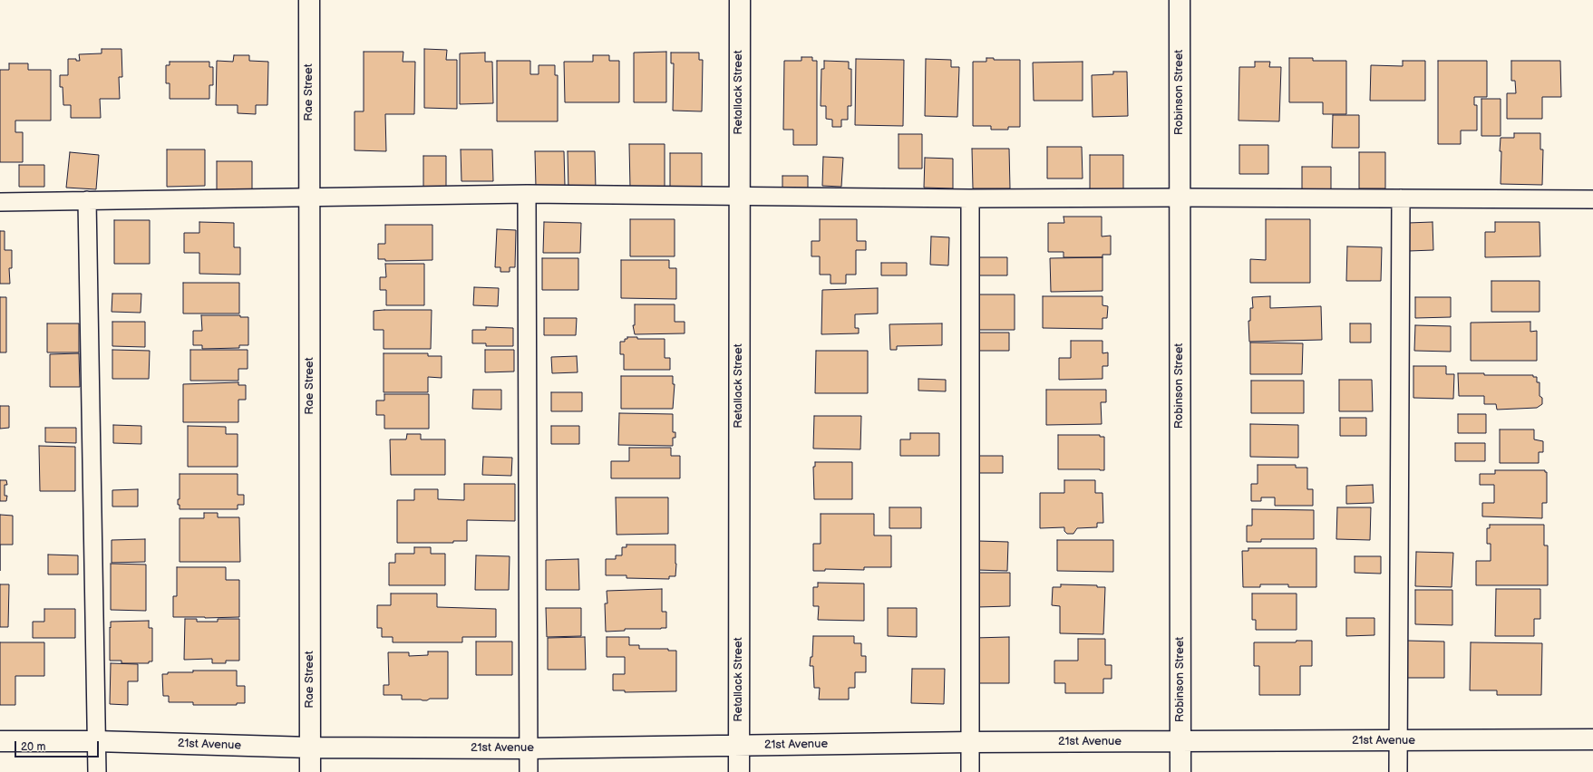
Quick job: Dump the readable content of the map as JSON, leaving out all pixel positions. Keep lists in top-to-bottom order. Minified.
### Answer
{"streets":{"street":["Rae Street","Retallack Street","Robinson Street","21st Avenue"]},"crossings":[["Rae Street","21st Avenue"],["Retallack Street","21st Avenue"],["Robinson Street","21st Avenue"]],"scale_bar":"20 m"}
